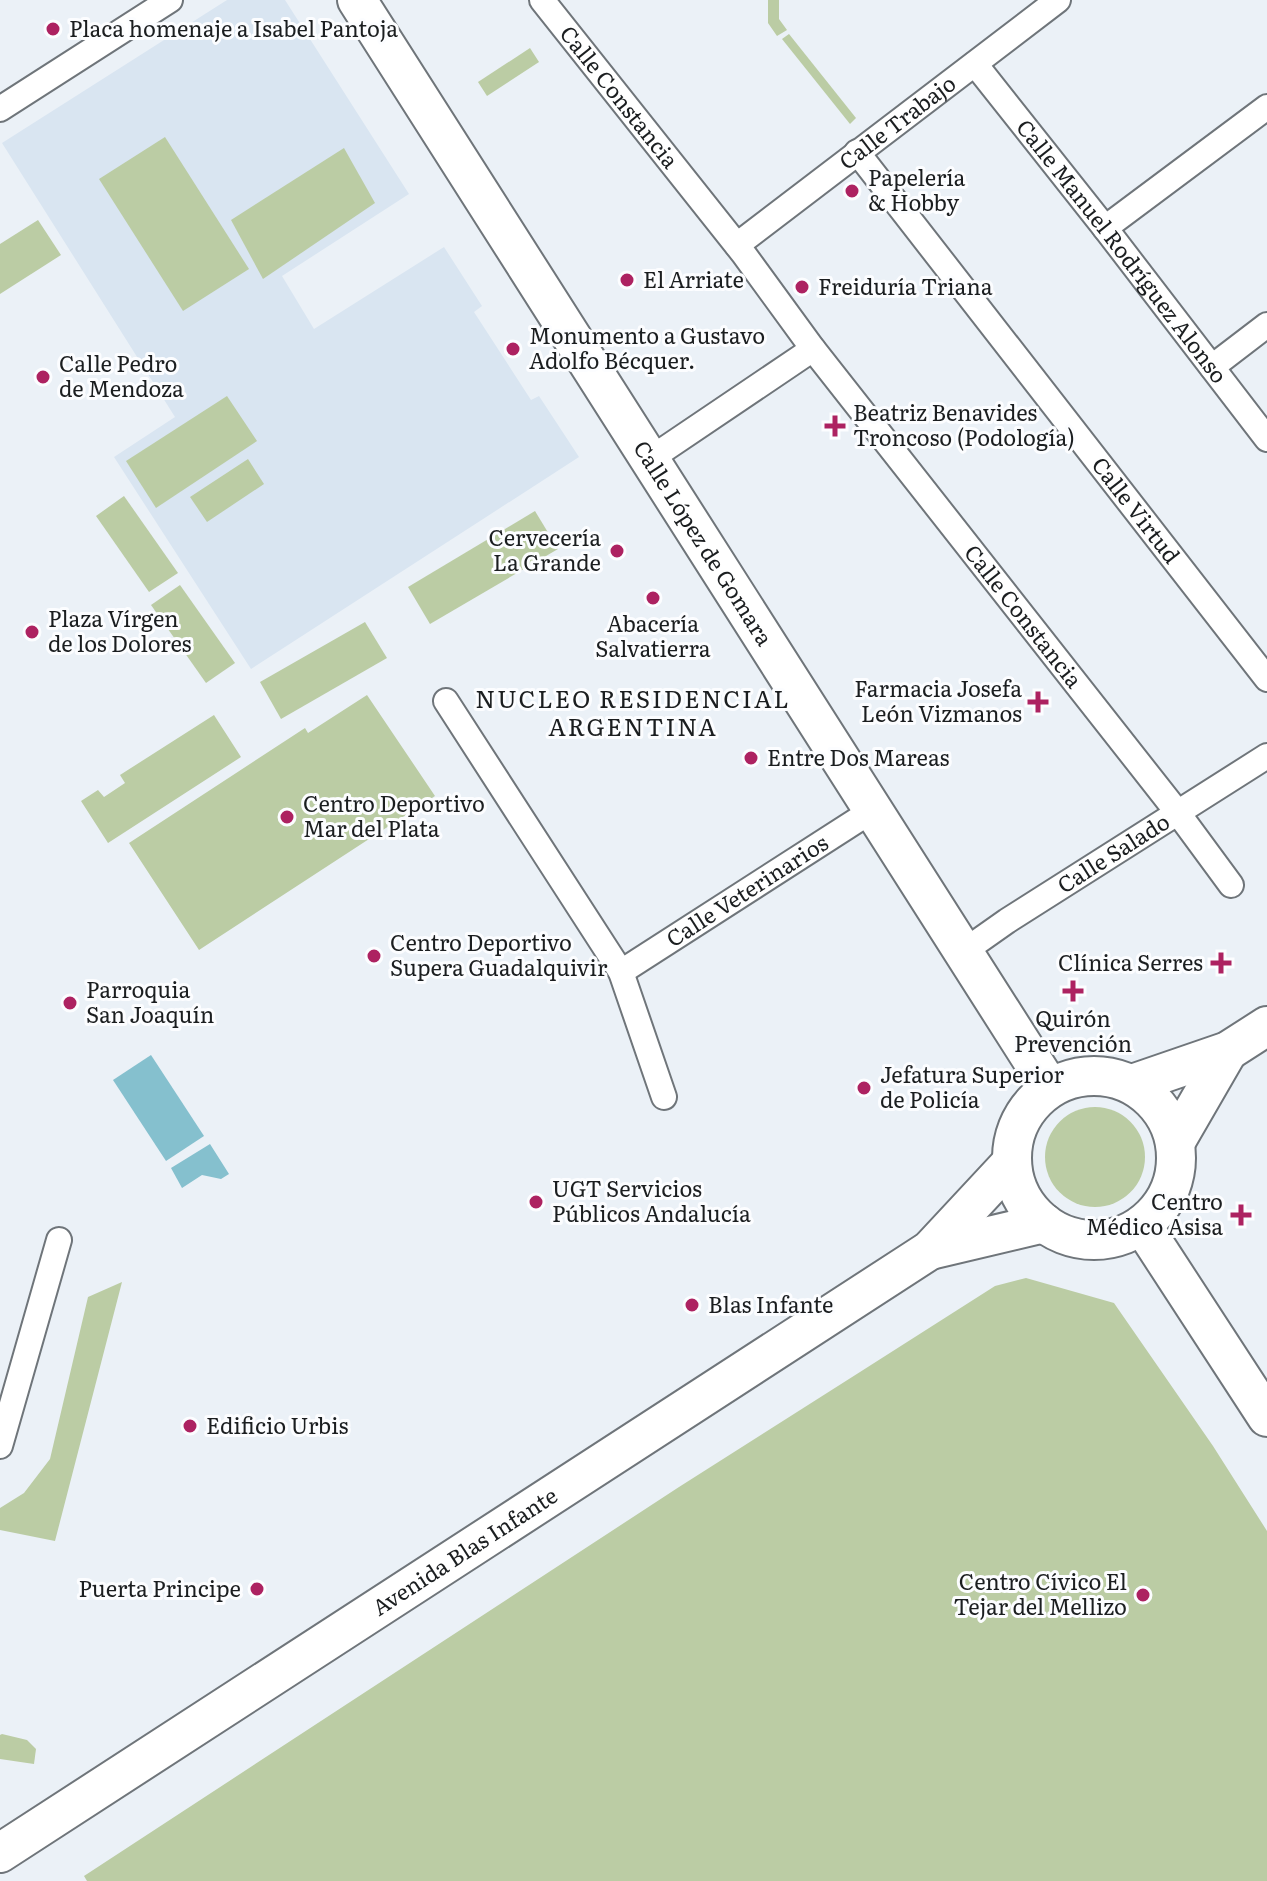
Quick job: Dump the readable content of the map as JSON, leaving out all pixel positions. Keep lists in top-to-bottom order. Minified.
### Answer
{"streets":{"main road":["Calle López de Gomara","Avenida Blas Infante"],"street":["Calle Constancia","Calle Trabajo","Calle Manuel Rodríguez Alonso","Calle Virtud","Calle Salado","Calle Veterinarios"]},"crossings":[["Calle Constancia","Calle Trabajo"],["Calle Constancia","Calle Salado"],["Calle Trabajo","Calle Manuel Rodríguez Alonso"],["Calle Trabajo","Calle Virtud"],["Calle López de Gomara","Calle Salado"],["Calle López de Gomara","Calle Veterinarios"],["Calle López de Gomara","Avenida Blas Infante"]],"districts":["NUCLEO RESIDENCIAL ARGENTINA"],"places":{"other":["Placa homenaje a Isabel Pantoja","Papelería & Hobby","El Arriate","Freiduría Triana","Monumento a Gustavo Adolfo Bécquer.","Calle Pedro de Mendoza","Cervecería La Grande","Abacería Salvatierra","Plaza Vírgen de los Dolores","Entre Dos Mareas","Centro Deportivo Mar del Plata","Centro Deportivo Supera Guadalquivir","Parroquia San Joaquín","Jefatura Superior de Policía","UGT Servicios Públicos Andalucía","Blas Infante","Edificio Urbis","Puerta Principe","Centro Cívico El Tejar del Mellizo"],"health":["Beatriz Benavides Troncoso (Podología)","Farmacia Josefa León Vizmanos","Clínica Serres","Quirón Prevención","Centro Médico Asisa"]}}
